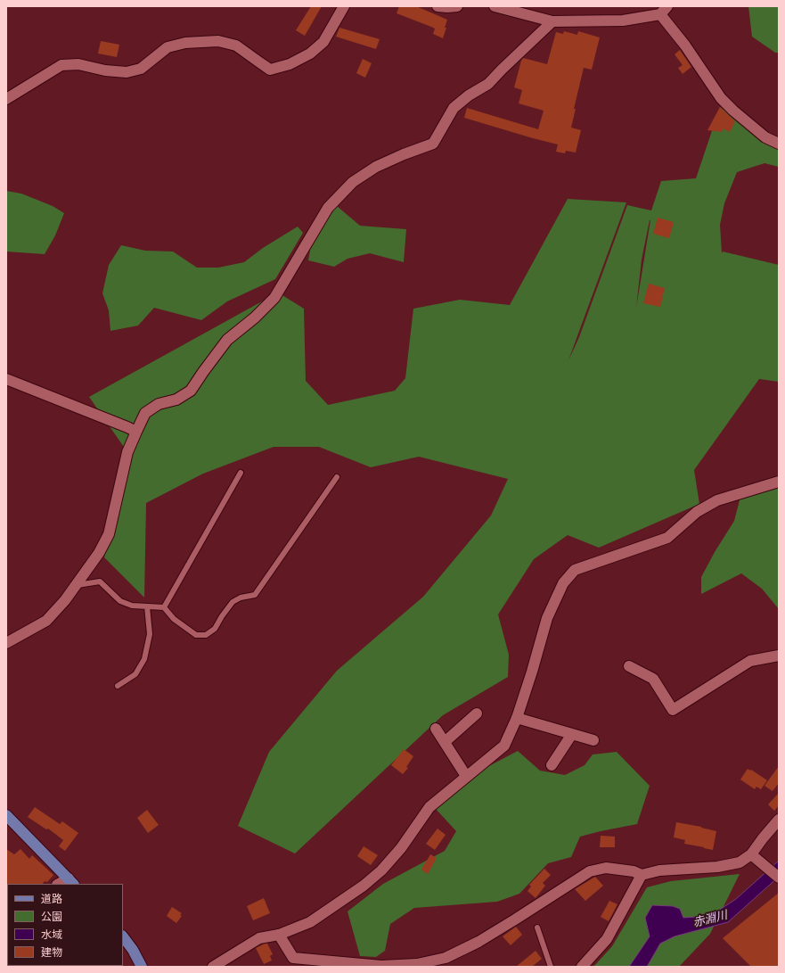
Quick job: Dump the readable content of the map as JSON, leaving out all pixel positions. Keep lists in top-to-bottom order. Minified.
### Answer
{"water":["赤淵川"],"legend":["道路","公園","水域","建物"]}
